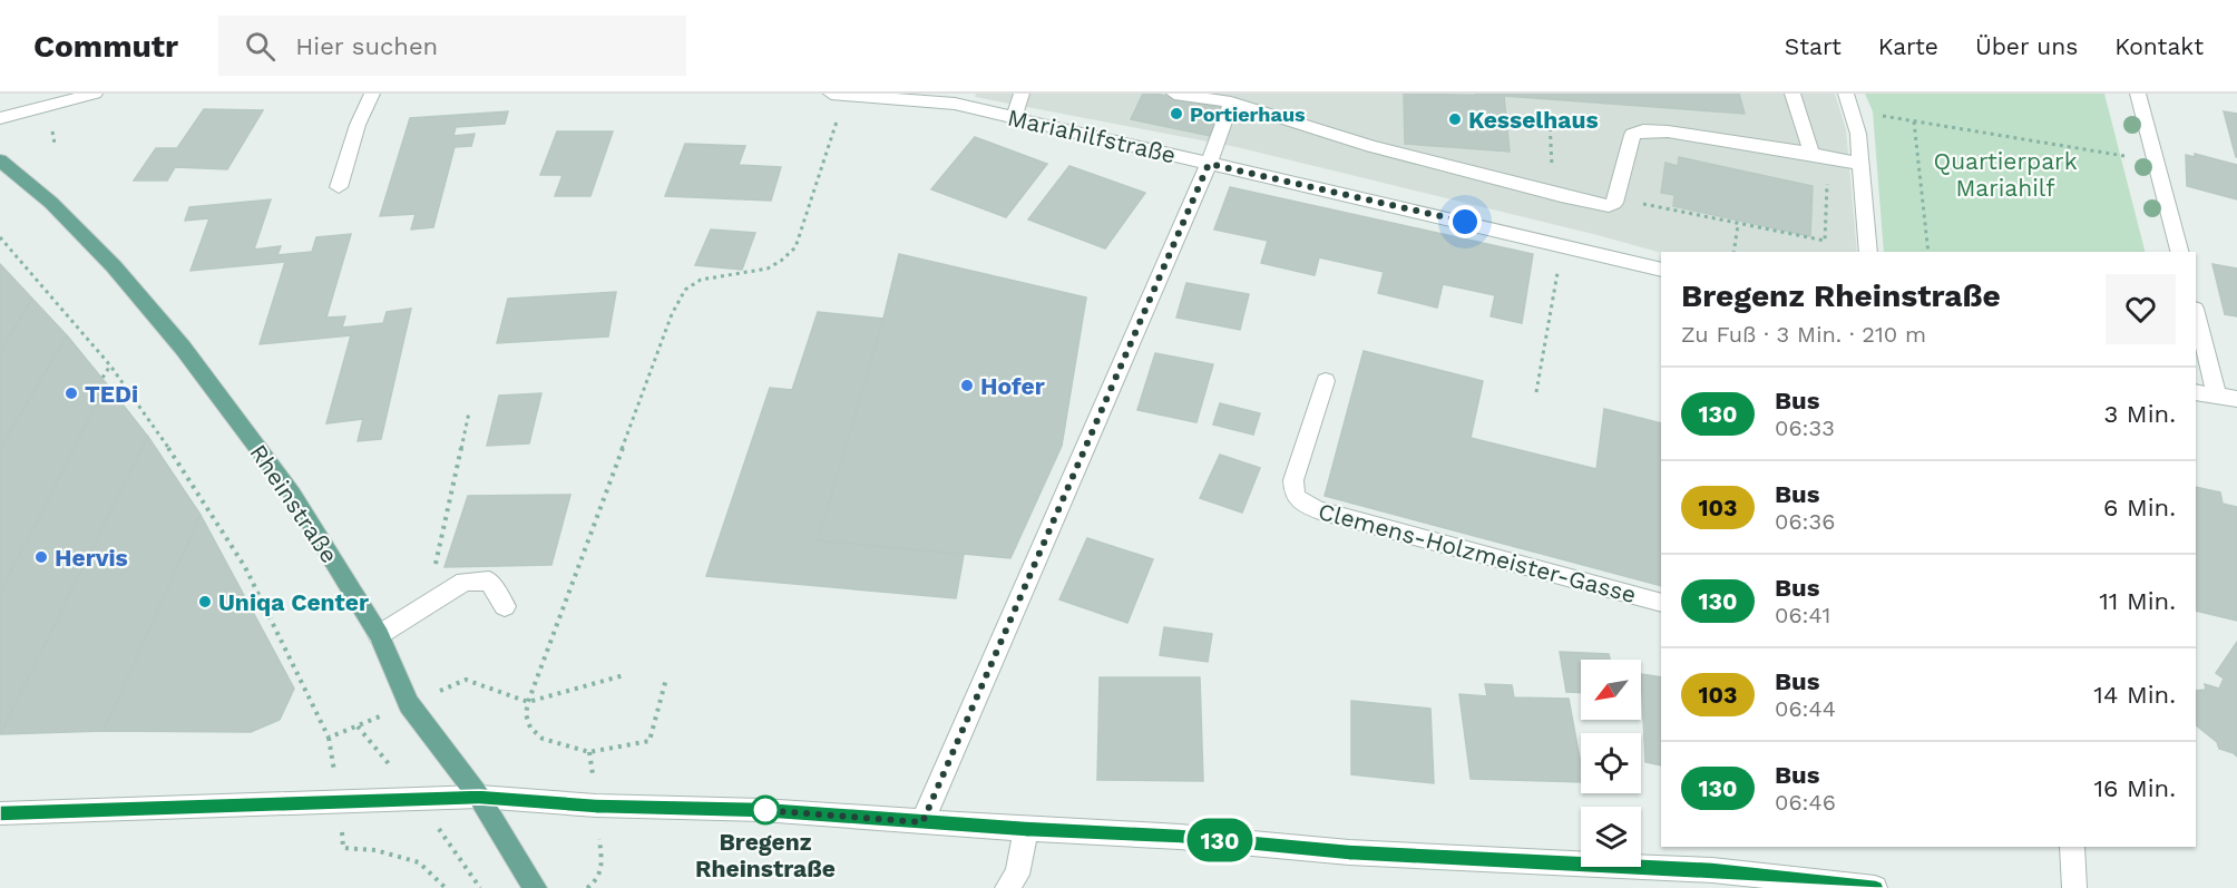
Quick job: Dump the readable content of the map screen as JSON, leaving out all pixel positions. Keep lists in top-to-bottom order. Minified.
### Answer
{"streets":{"main road":["Rheinstraße"],"street":["Mariahilfstraße","Clemens-Holzmeister-Gasse"]},"parks":["Quartierpark Mariahilf"],"places":["Portierhaus","Kesselhaus","Hofer","TEDi","Hervis","Uniqa Center","Bregenz Rheinstraße"],"lines":["bus line 130"],"north":"bottom left","page":{"header":"Commutr","search":"Hier suchen","nav":["Start","Karte","Über uns","Kontakt"],"on_map":"130","heading":["Bregenz Rheinstraße","Zu Fuß · 3 Min. · 210 m"],"list":[{"mark":"130","name":"Bus","note":"06:33","value":"3 Min."},{"mark":"103","name":"Bus","note":"06:36","value":"6 Min."},{"mark":"130","name":"Bus","note":"06:41","value":"11 Min."},{"mark":"103","name":"Bus","note":"06:44","value":"14 Min."},{"mark":"130","name":"Bus","note":"06:46","value":"16 Min."}]}}
